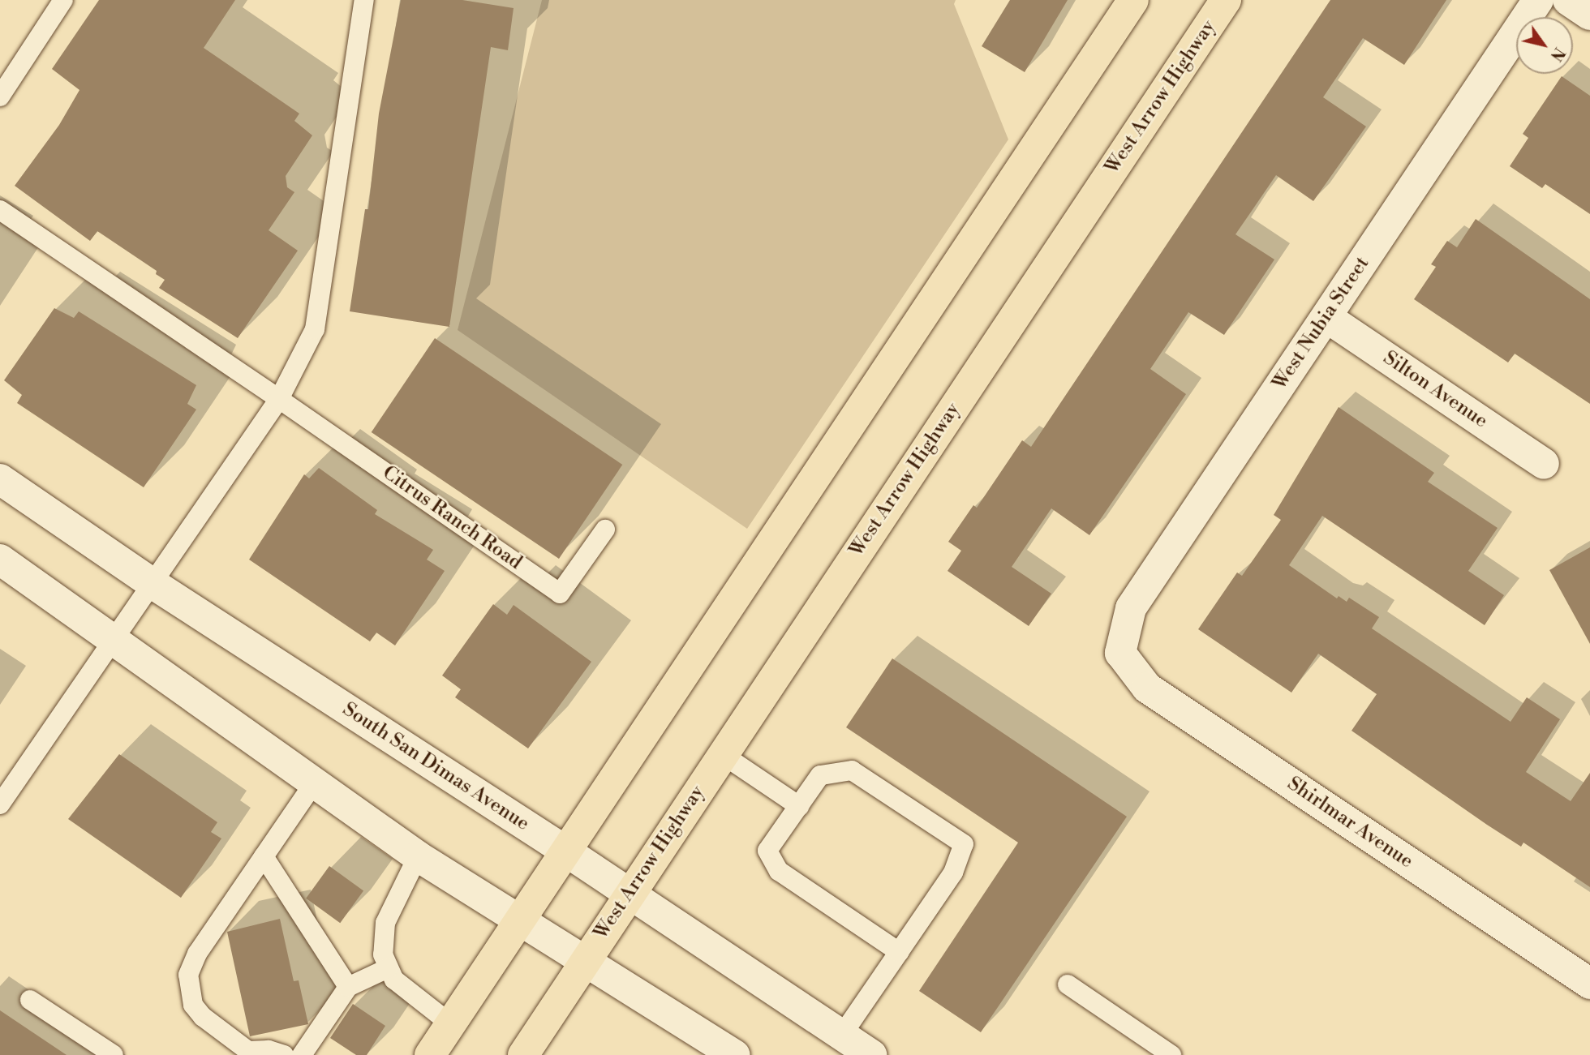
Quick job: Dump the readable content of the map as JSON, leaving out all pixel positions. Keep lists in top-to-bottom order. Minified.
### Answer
{"streets":{"main road":["West Arrow Highway"],"street":["West Nubia Street","Silton Avenue","South San Dimas Avenue","Shirlmar Avenue"],"lane":["Citrus Ranch Road"]},"crossings":[["West Arrow Highway","South San Dimas Avenue"],["West Nubia Street","Silton Avenue"],["West Nubia Street","Shirlmar Avenue"]],"north":"bottom right"}
